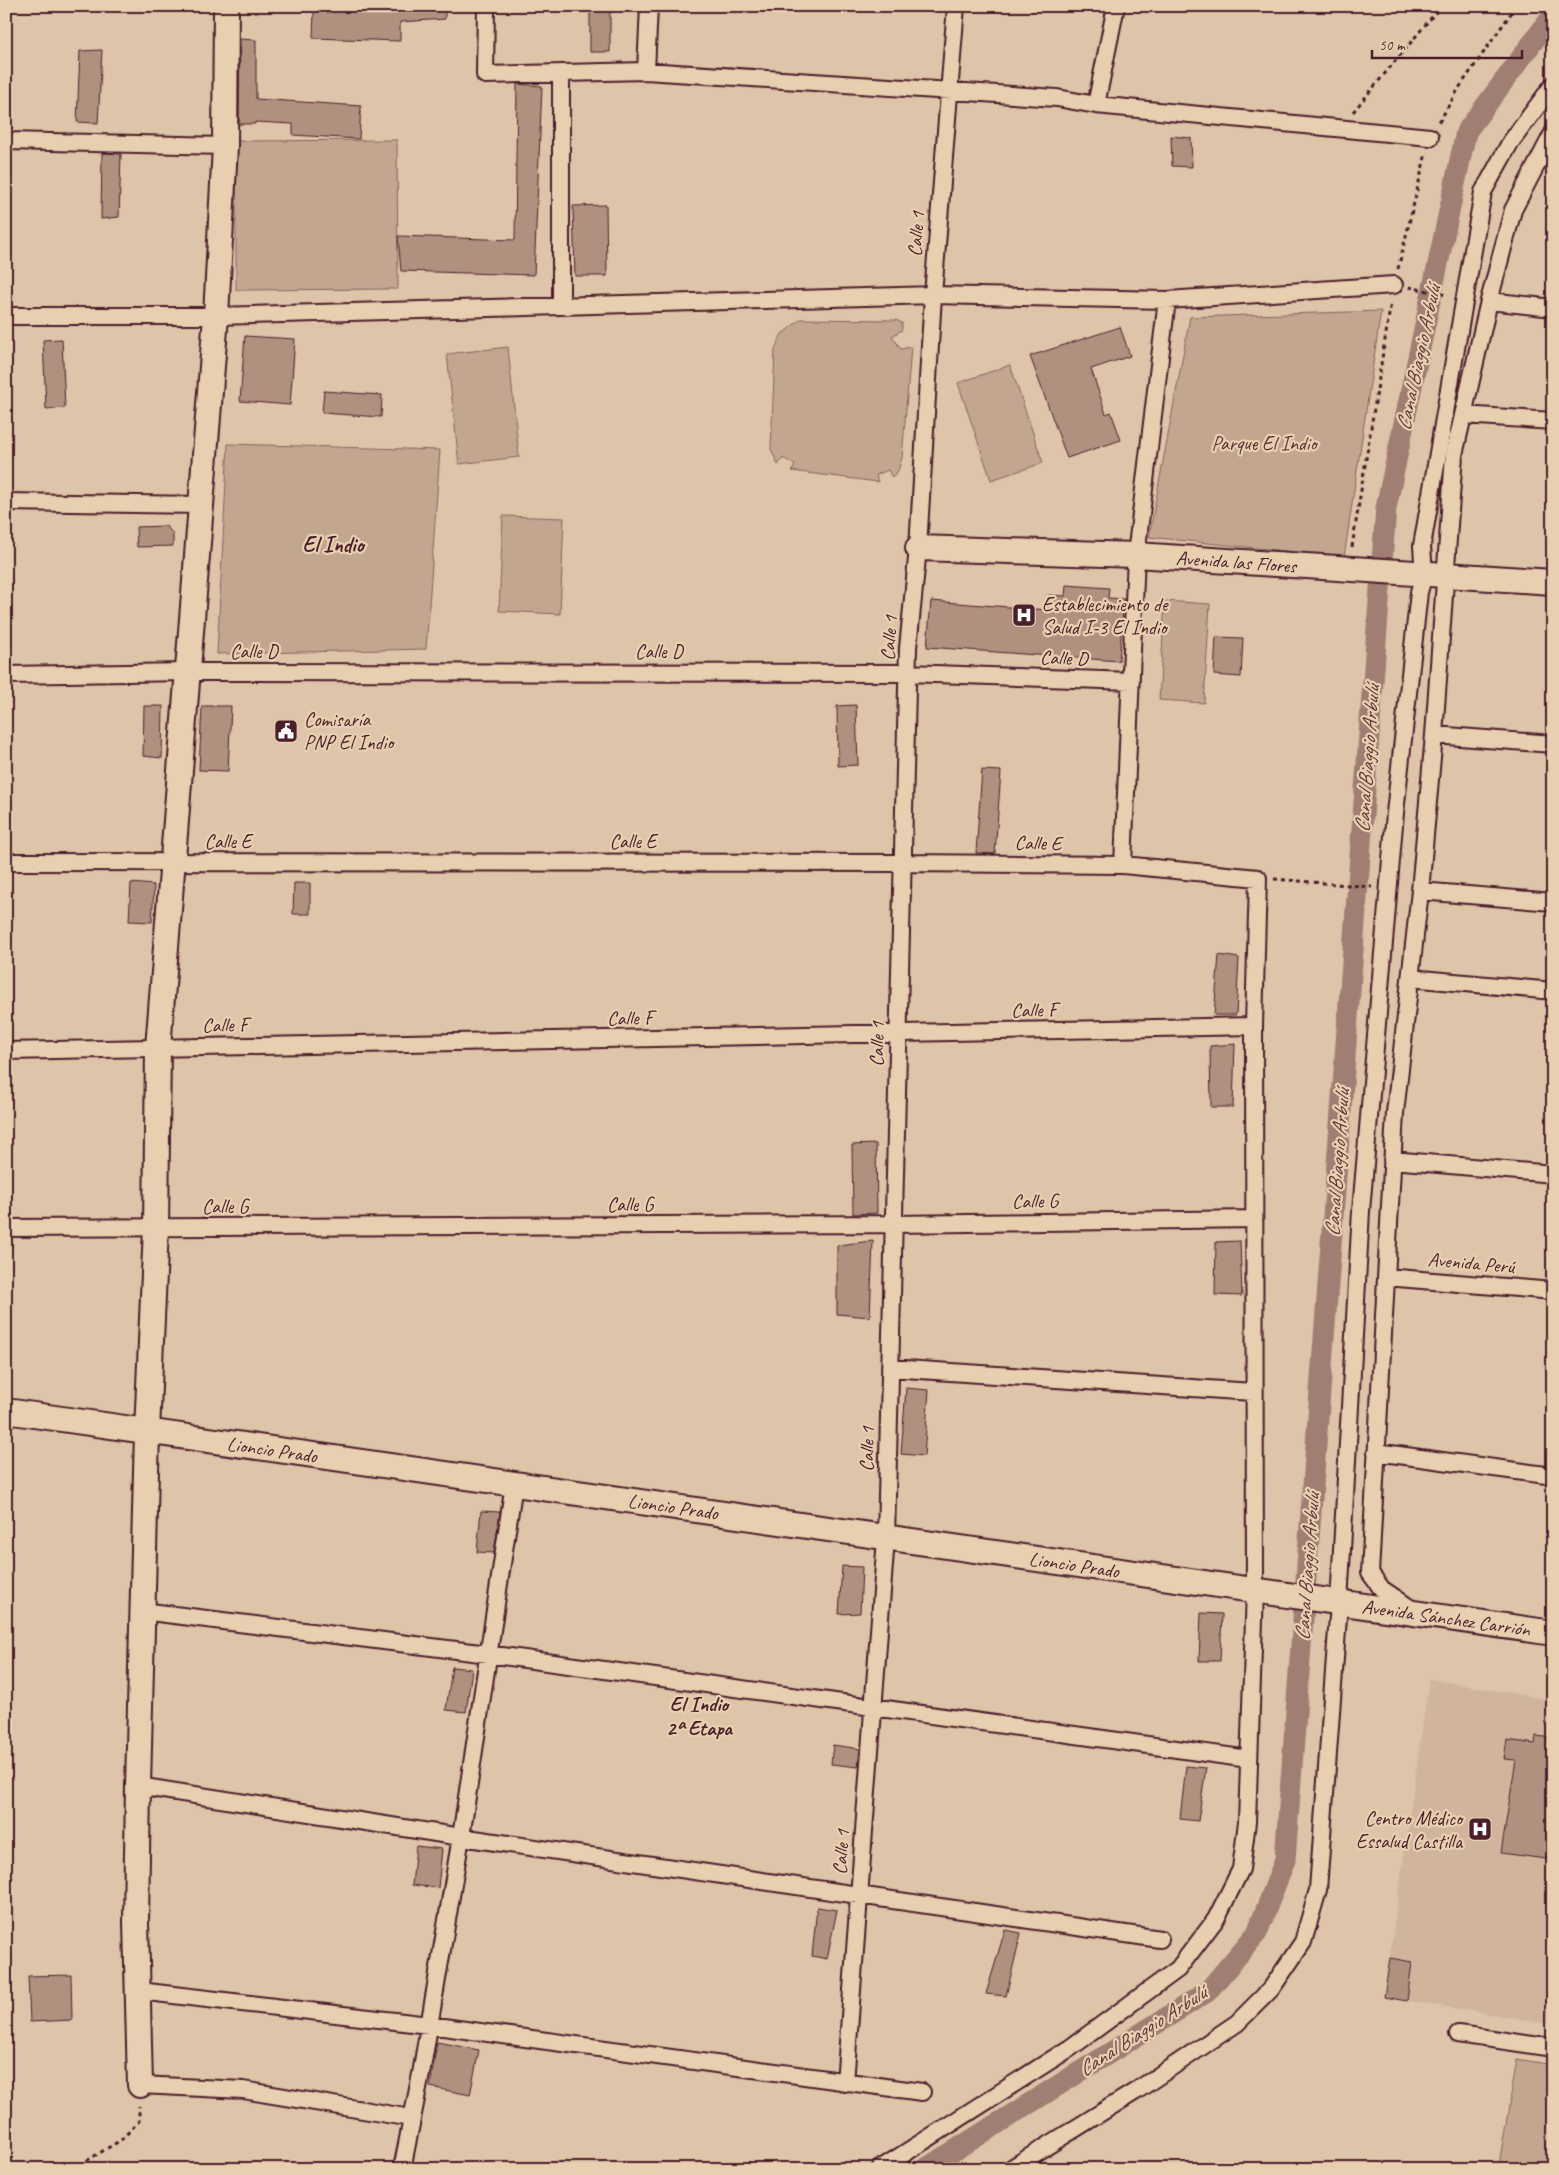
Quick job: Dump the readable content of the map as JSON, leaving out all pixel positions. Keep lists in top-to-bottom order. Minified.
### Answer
{"streets":{"street":["Calle 1","Avenida las Flores","Calle D","Calle E","Calle F","Calle G","Avenida Perú","Lioncio Prado","Avenida Sánchez Carrión"]},"crossings":[["Calle 1","Avenida las Flores"],["Calle 1","Calle D"],["Calle 1","Calle E"],["Calle 1","Calle F"],["Calle 1","Calle G"],["Calle 1","Lioncio Prado"],["Lioncio Prado","Avenida Sánchez Carrión"]],"districts":["El Indio","El Indio 2ª Etapa"],"water":["Canal Biaggio Arbulú"],"parks":["Parque El Indio"],"places":{"hospital":["Establecimiento de Salud I-3 El Indio","Centro Médico Essalud Castilla"],"public building":["Comisaría PNP El Indio"]},"scale_bar":"50 m"}
